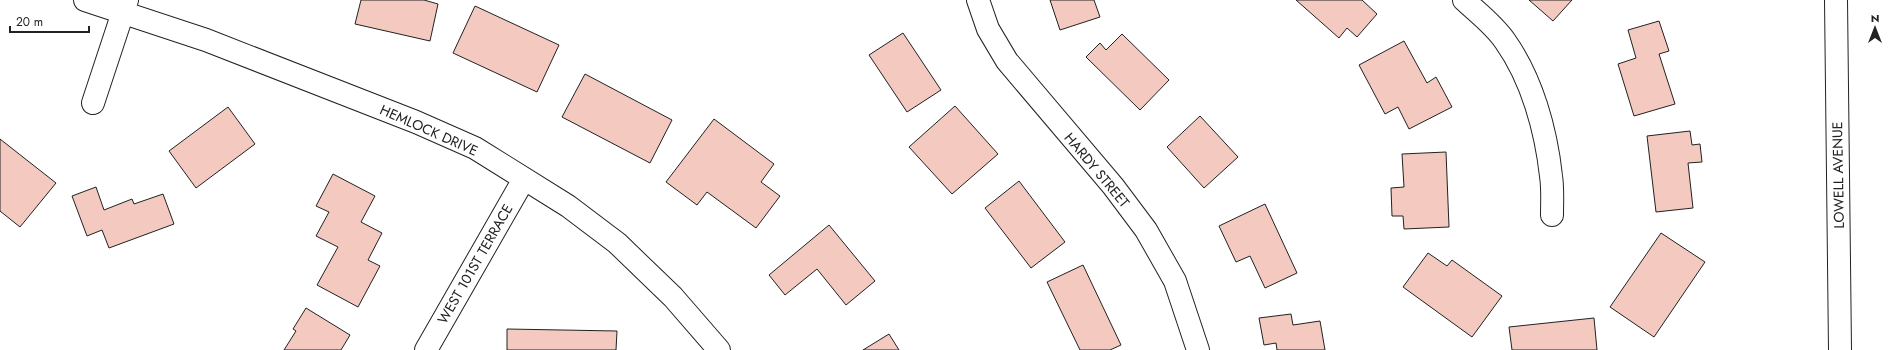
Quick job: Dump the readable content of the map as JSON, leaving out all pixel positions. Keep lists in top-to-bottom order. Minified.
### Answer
{"streets":{"street":["HEMLOCK DRIVE","HARDY STREET","LOWELL AVENUE","WEST 101ST TERRACE"]},"crossings":[["HEMLOCK DRIVE","WEST 101ST TERRACE"]],"scale_bar":"20 m","north":"top"}
